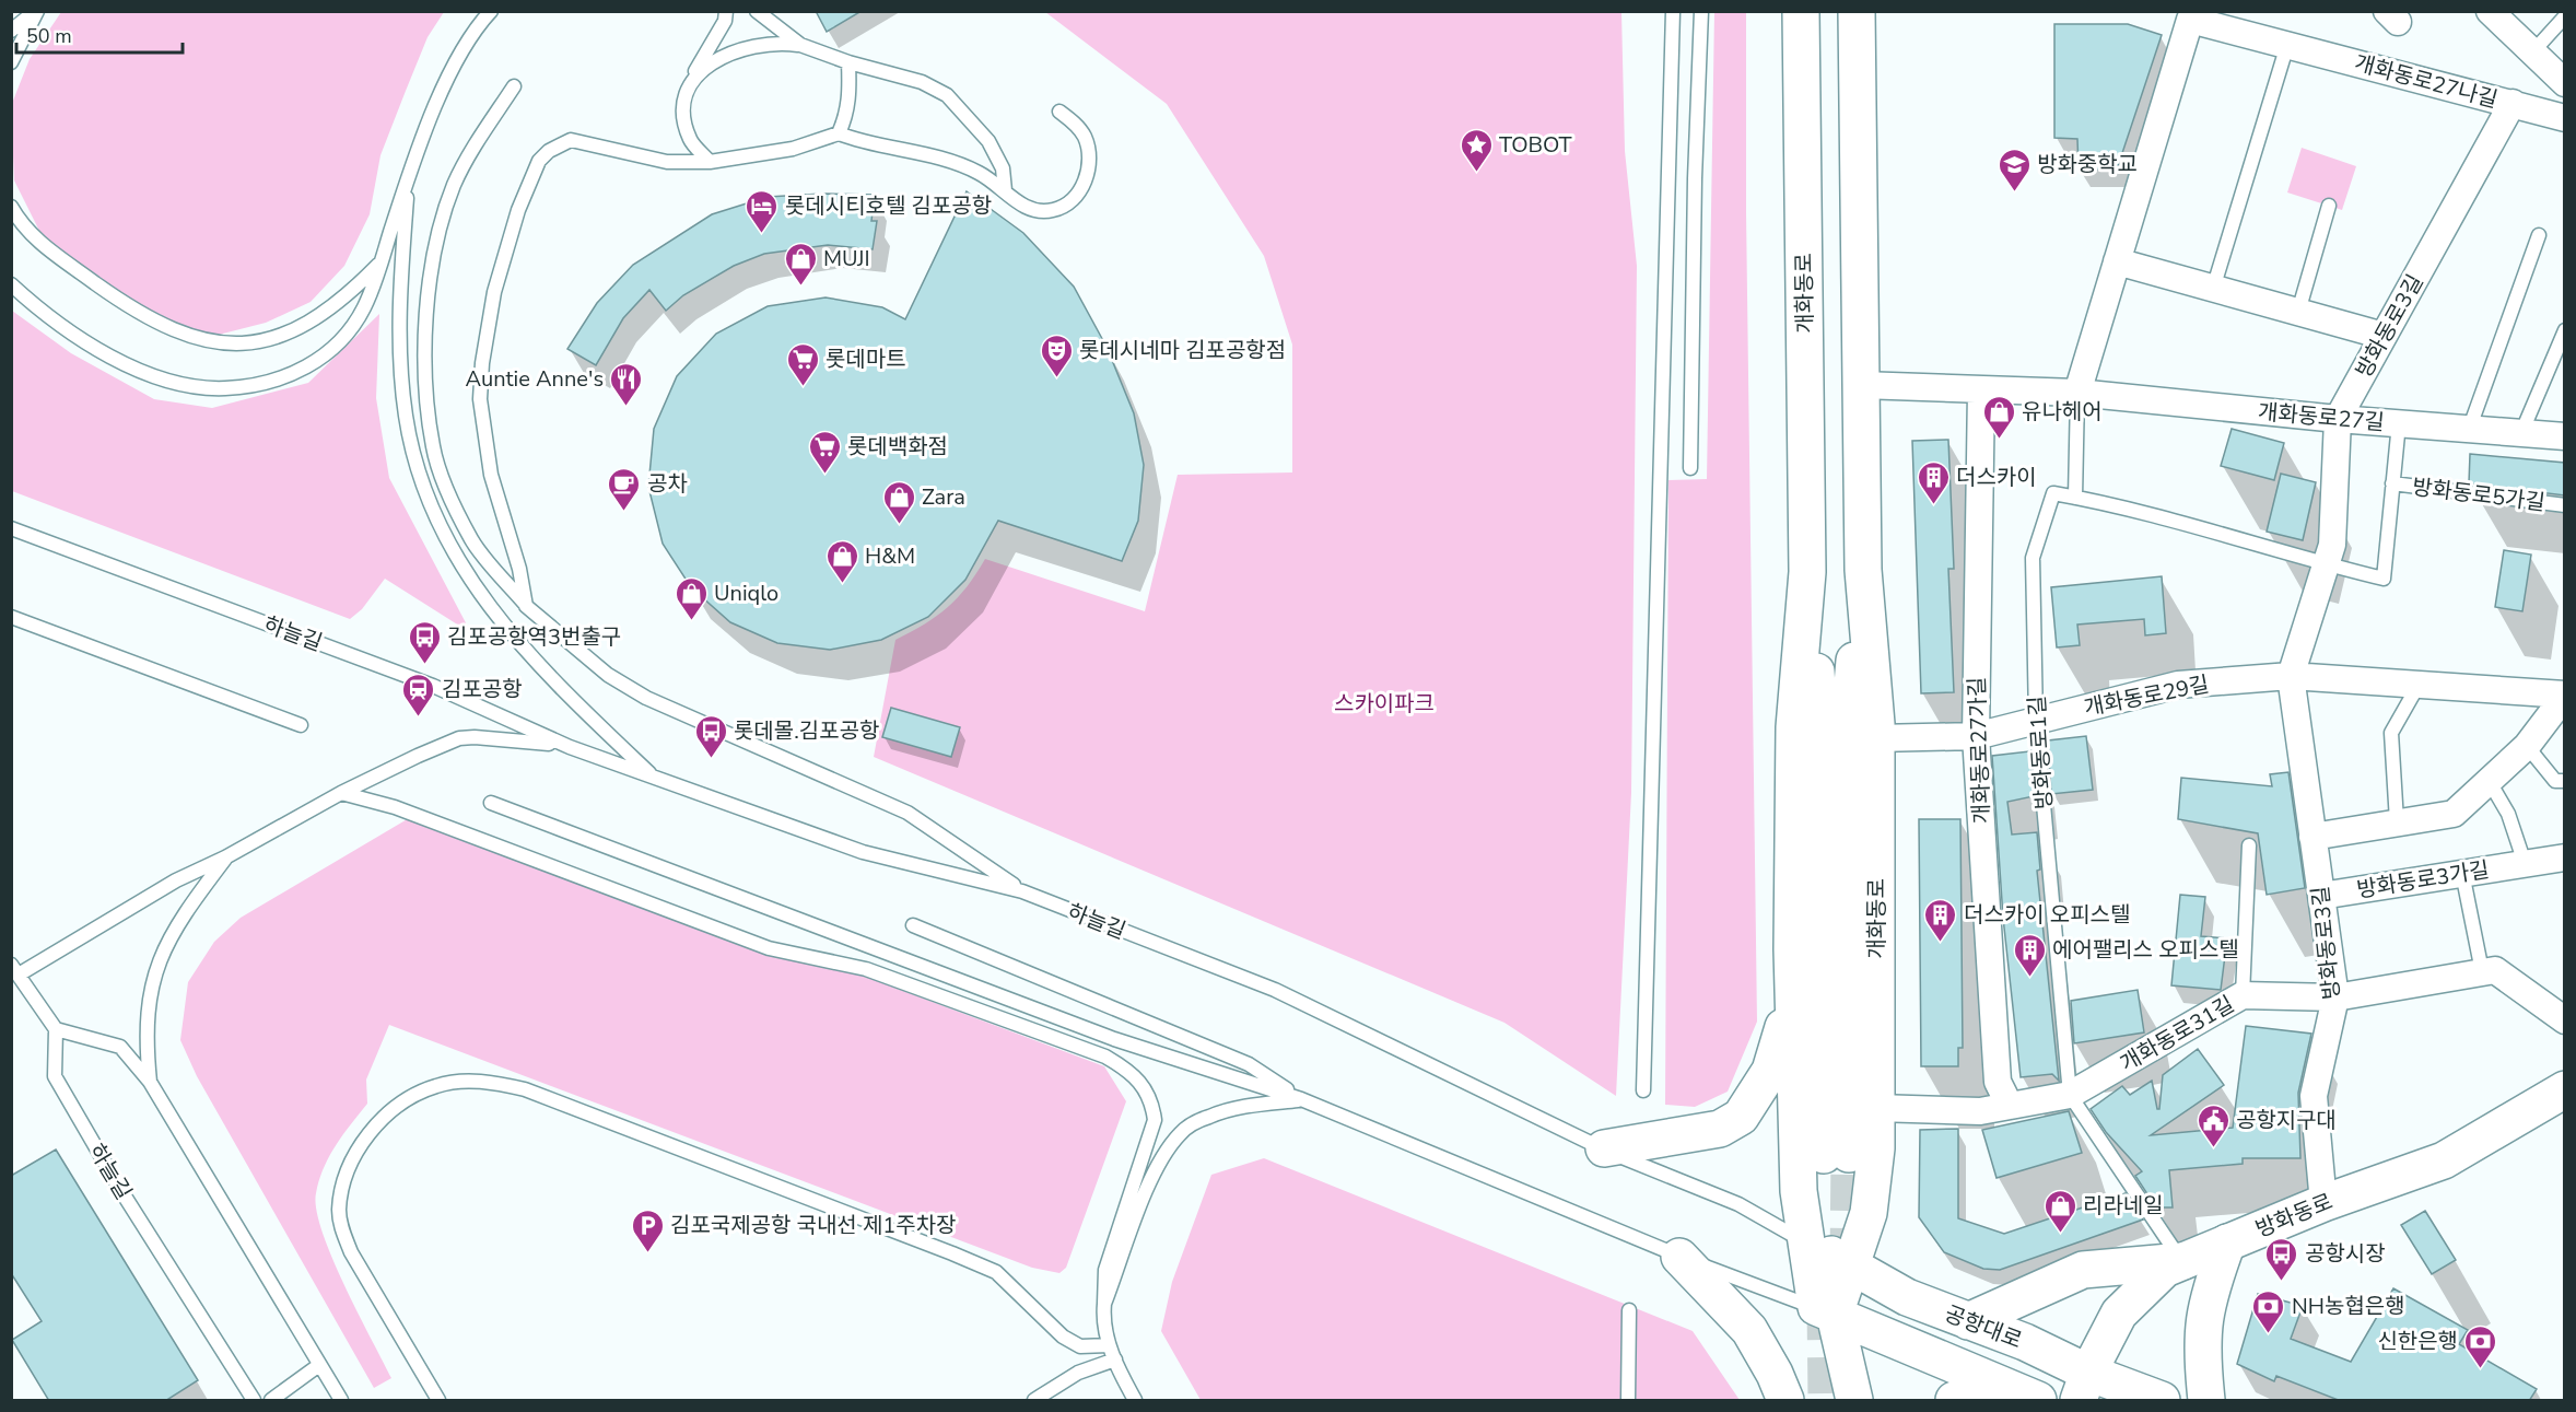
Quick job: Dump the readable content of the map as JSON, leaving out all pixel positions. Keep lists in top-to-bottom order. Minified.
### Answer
{"streets":{"main road":["개화동로","방화동로","공항대로"],"street":["개화동로27나길","방화동로3길","개화동로27길","개화동로29길","개화동로27가길","방화동로3가길","개화동로31길"],"lane":["방화동로5가길","하늘길","방화동로1길"]},"crossings":[["개화동로27나길","방화동로3길"],["개화동로27나길","개화동로27길"],["개화동로","개화동로27길"],["개화동로","하늘길"],["개화동로","개화동로29길"],["개화동로","개화동로31길"],["개화동로","공항대로"],["방화동로3길","개화동로27길"],["방화동로3길","개화동로29길"],["방화동로3길","방화동로1길"],["방화동로3길","방화동로3가길"],["방화동로3길","개화동로31길"],["방화동로3길","방화동로"],["개화동로27길","개화동로27가길"],["하늘길","공항대로"],["개화동로29길","개화동로27가길"],["개화동로29길","방화동로1길"],["개화동로27가길","개화동로31길"],["방화동로1길","개화동로31길"],["방화동로1길","방화동로"],["방화동로","공항대로"]],"parks":["스카이파크"],"places":{"place":["TOBOT"],"school or university":["방화중학교"],"hotel":["롯데시티호텔 김포공항"],"shop":["MUJI","유나헤어","Zara","H&M","Uniqlo","리라네일"],"theatre":["롯데시네마 김포공항점"],"supermarket":["롯데마트","롯데백화점"],"restaurant":["Auntie Anne's"],"building":["더스카이","더스카이 오피스텔","에어팰리스 오피스텔"],"cafe":["공차"],"bus stop":["김포공항역3번출구","롯데몰.김포공항","공항시장"],"station":["김포공항"],"public building":["공항지구대"],"parking":["김포국제공항 국내선 제1주차장"],"bank":["NH농협은행","신한은행"]},"scale_bar":"50 m"}
